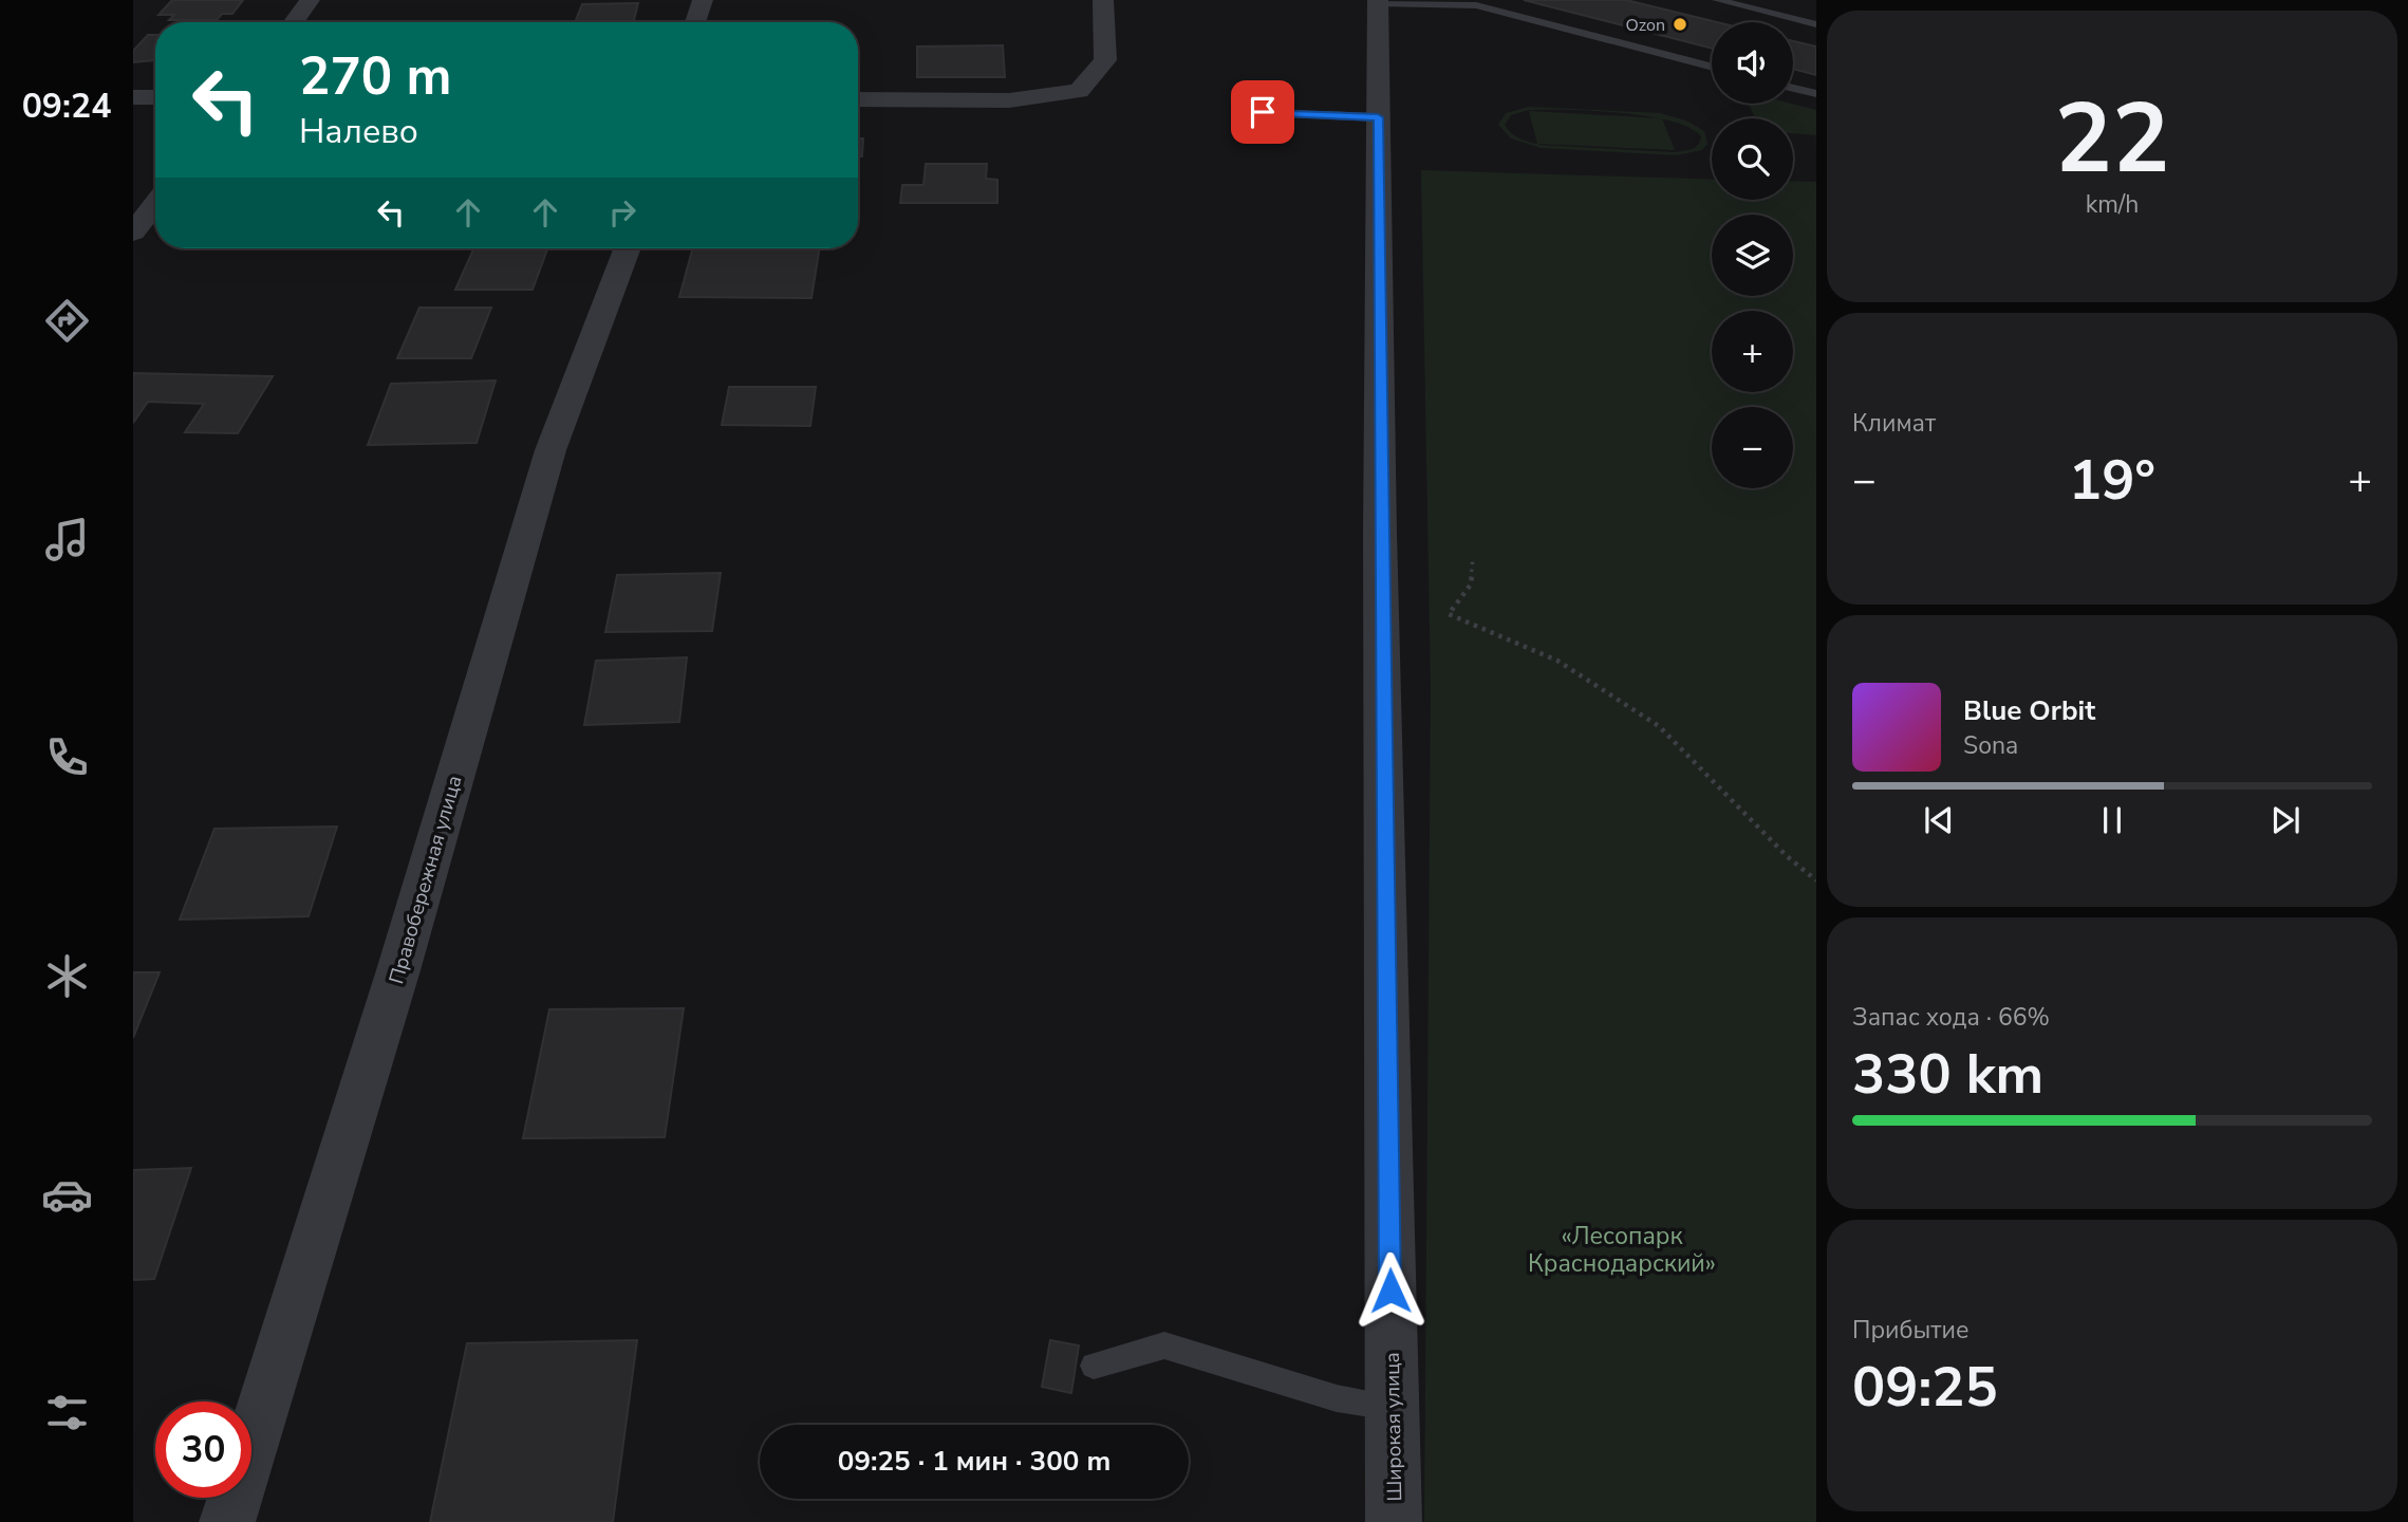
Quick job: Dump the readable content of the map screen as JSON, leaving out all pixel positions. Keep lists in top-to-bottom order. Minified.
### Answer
{"streets":{"street":["Правобережная улица","Широкая улица"]},"parks":["«Лесопарк Краснодарский»"],"places":["Ozon"],"page":{"tabs":"09:24","tile":[["22","km/h"],"Климат",["Запас хода · 66%","330 km"],["Прибытие","09:25"]],"map_buttons":["+","−"],"turn":["270 m","Налево"],"heat":["−","19°","+"],"song":["Blue Orbit","Sona"],"limit":"30","trip":"09:25 · 1 мин · 300 m"}}
